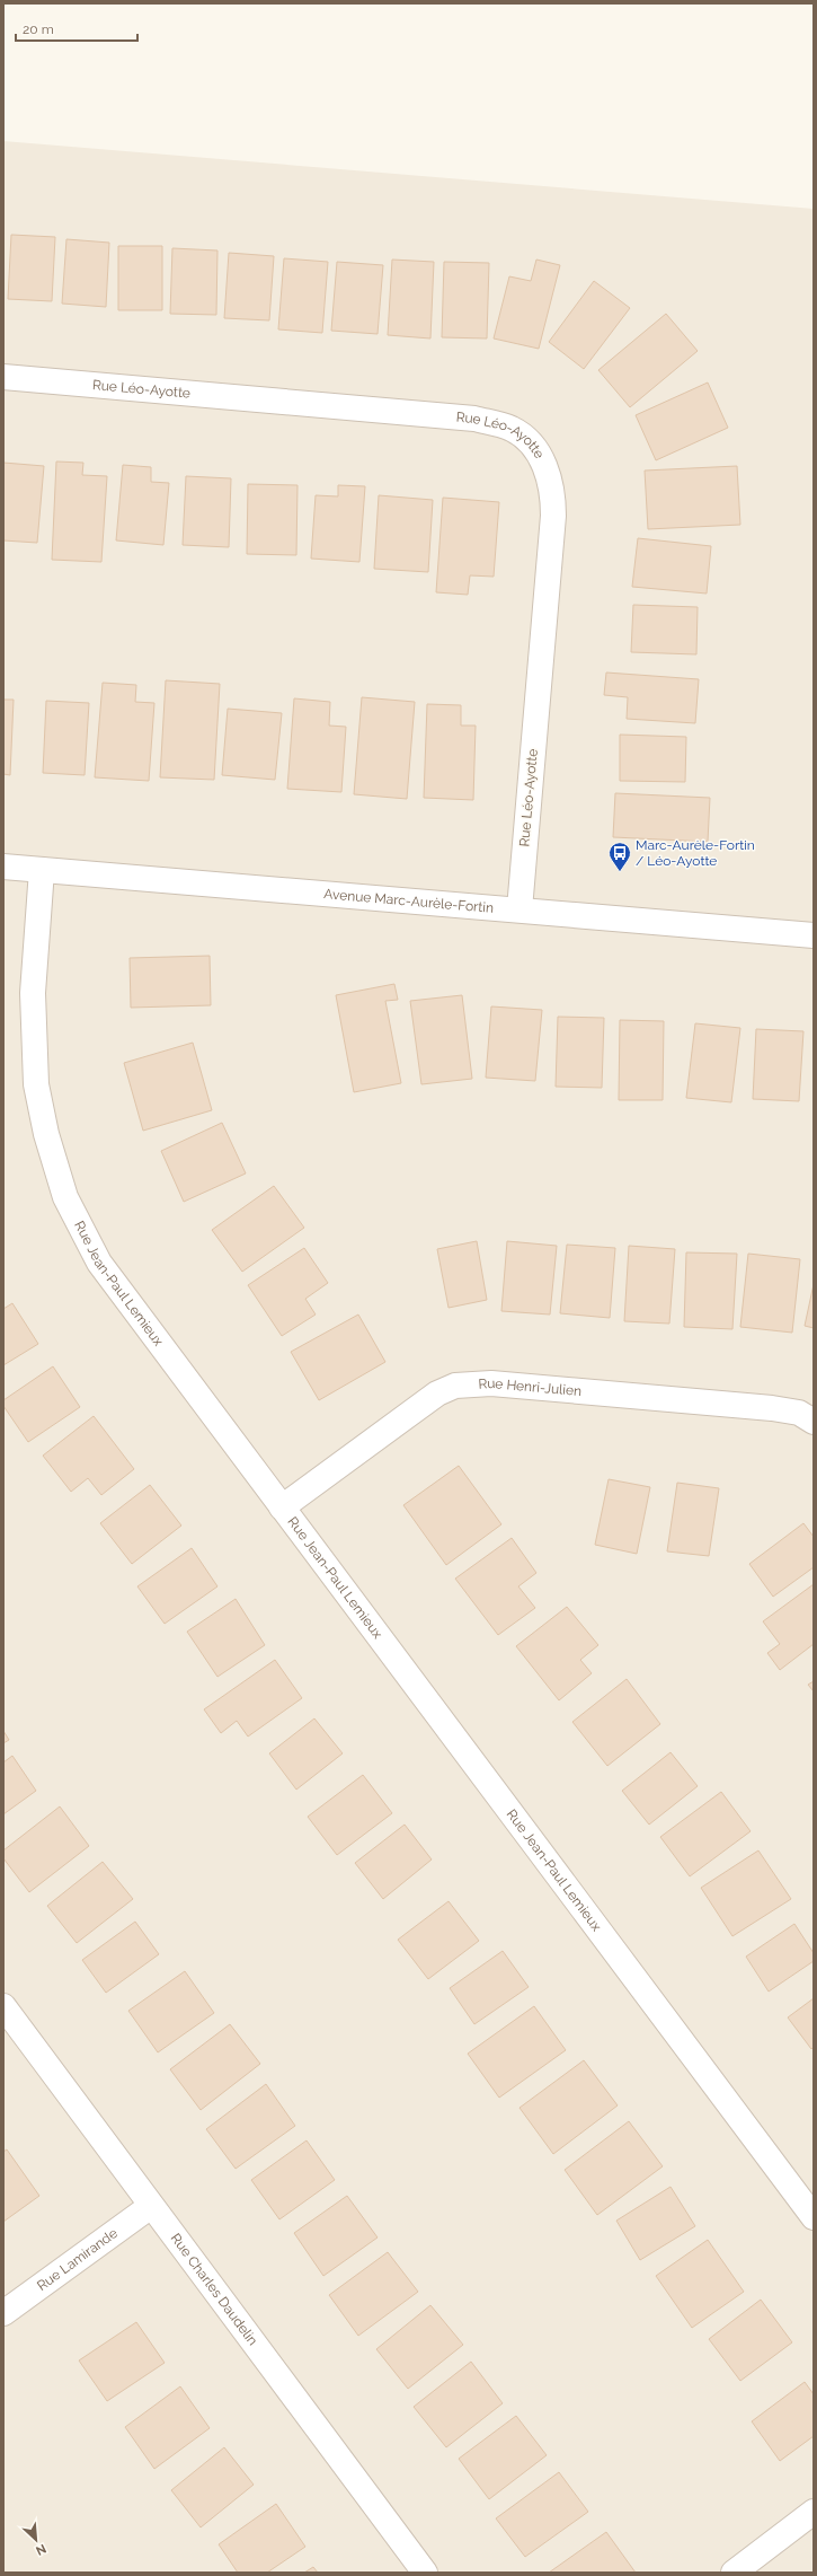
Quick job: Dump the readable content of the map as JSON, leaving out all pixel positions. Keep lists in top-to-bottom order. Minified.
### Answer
{"streets":{"street":["Rue Léo-Ayotte","Avenue Marc-Aurèle-Fortin","Rue Jean-Paul Lemieux","Rue Henri-Julien","Rue Lamirande","Rue Charles Daudelin"]},"crossings":[["Rue Léo-Ayotte","Avenue Marc-Aurèle-Fortin"],["Avenue Marc-Aurèle-Fortin","Rue Jean-Paul Lemieux"],["Rue Jean-Paul Lemieux","Rue Henri-Julien"],["Rue Lamirande","Rue Charles Daudelin"]],"places":{"bus stop":["Marc-Aurèle-Fortin / Léo-Ayotte"]},"scale_bar":"20 m","north":"bottom right"}
